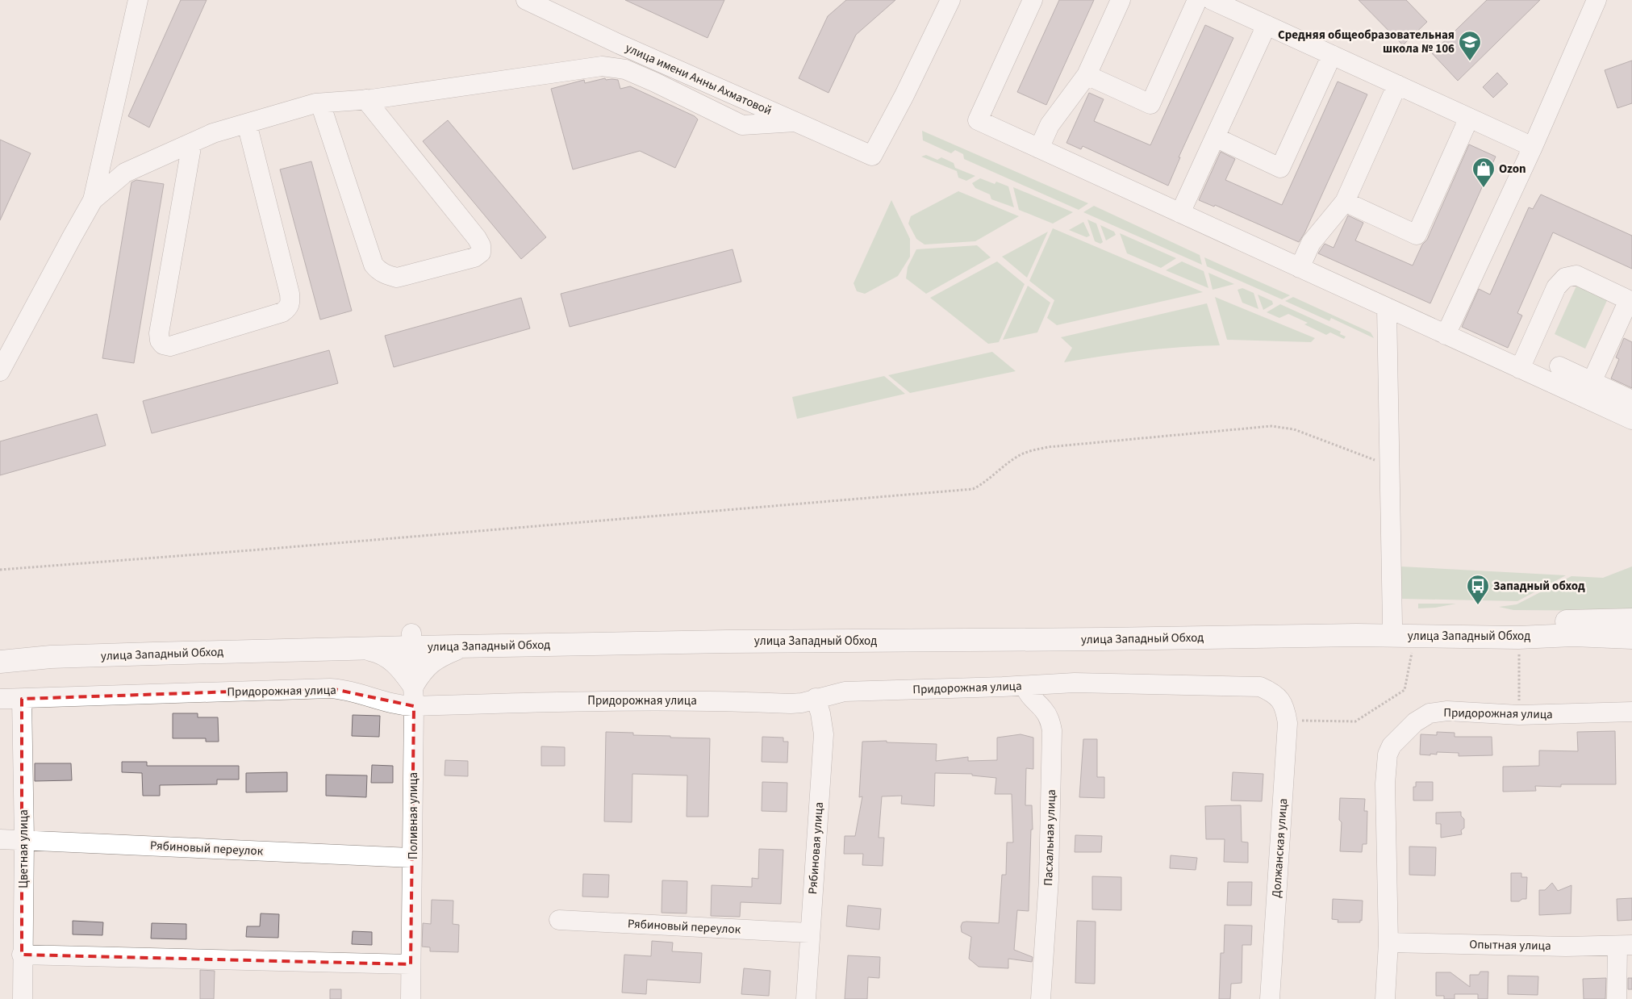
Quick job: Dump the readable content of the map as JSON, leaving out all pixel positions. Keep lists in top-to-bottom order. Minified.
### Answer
{"streets":{"highway":["улица Западный Обход"],"street":["улица имени Анны Ахматовой","Придорожная улица","Поливная улица","Пасхальная улица","Рябиновый переулок","Рябиновая улица","Должанская улица","Цветная улица","Опытная улица"]},"crossings":[["улица Западный Обход","Поливная улица"],["Придорожная улица","Поливная улица"],["Придорожная улица","Пасхальная улица"],["Придорожная улица","Рябиновая улица"],["Придорожная улица","Должанская улица"],["Придорожная улица","Цветная улица"],["Придорожная улица","Опытная улица"],["Поливная улица","Рябиновый переулок"],["Рябиновый переулок","Рябиновая улица"],["Рябиновый переулок","Цветная улица"]],"places":{"school or university":["Средняя общеобразовательная школа № 106"],"shop":["Ozon"],"bus stop":["Западный обход"]}}
